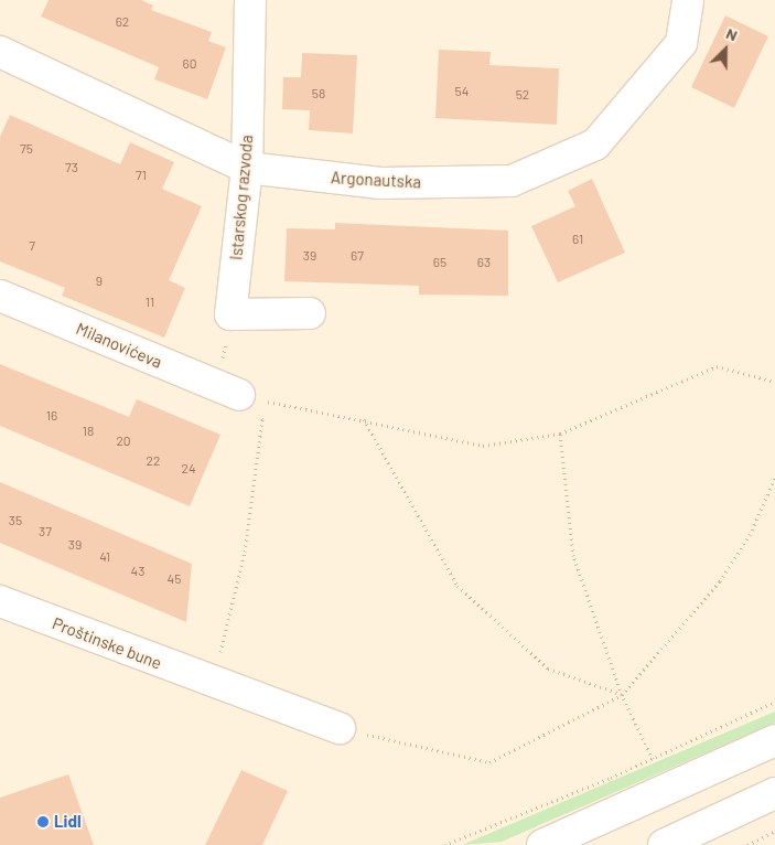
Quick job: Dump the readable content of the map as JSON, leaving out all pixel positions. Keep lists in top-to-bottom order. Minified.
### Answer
{"streets":{"street":["Argonautska","Istarskog razvoda","Milanovićeva","Proštinske bune"]},"crossings":[["Argonautska","Istarskog razvoda"]],"places":["Lidl"],"house_numbers":["62","60","54","58","52","75","73","71","61","7","39","67","65","63","9","11","16","18","20","22","24","35","37","39","41","43","45"],"north":"top right"}
